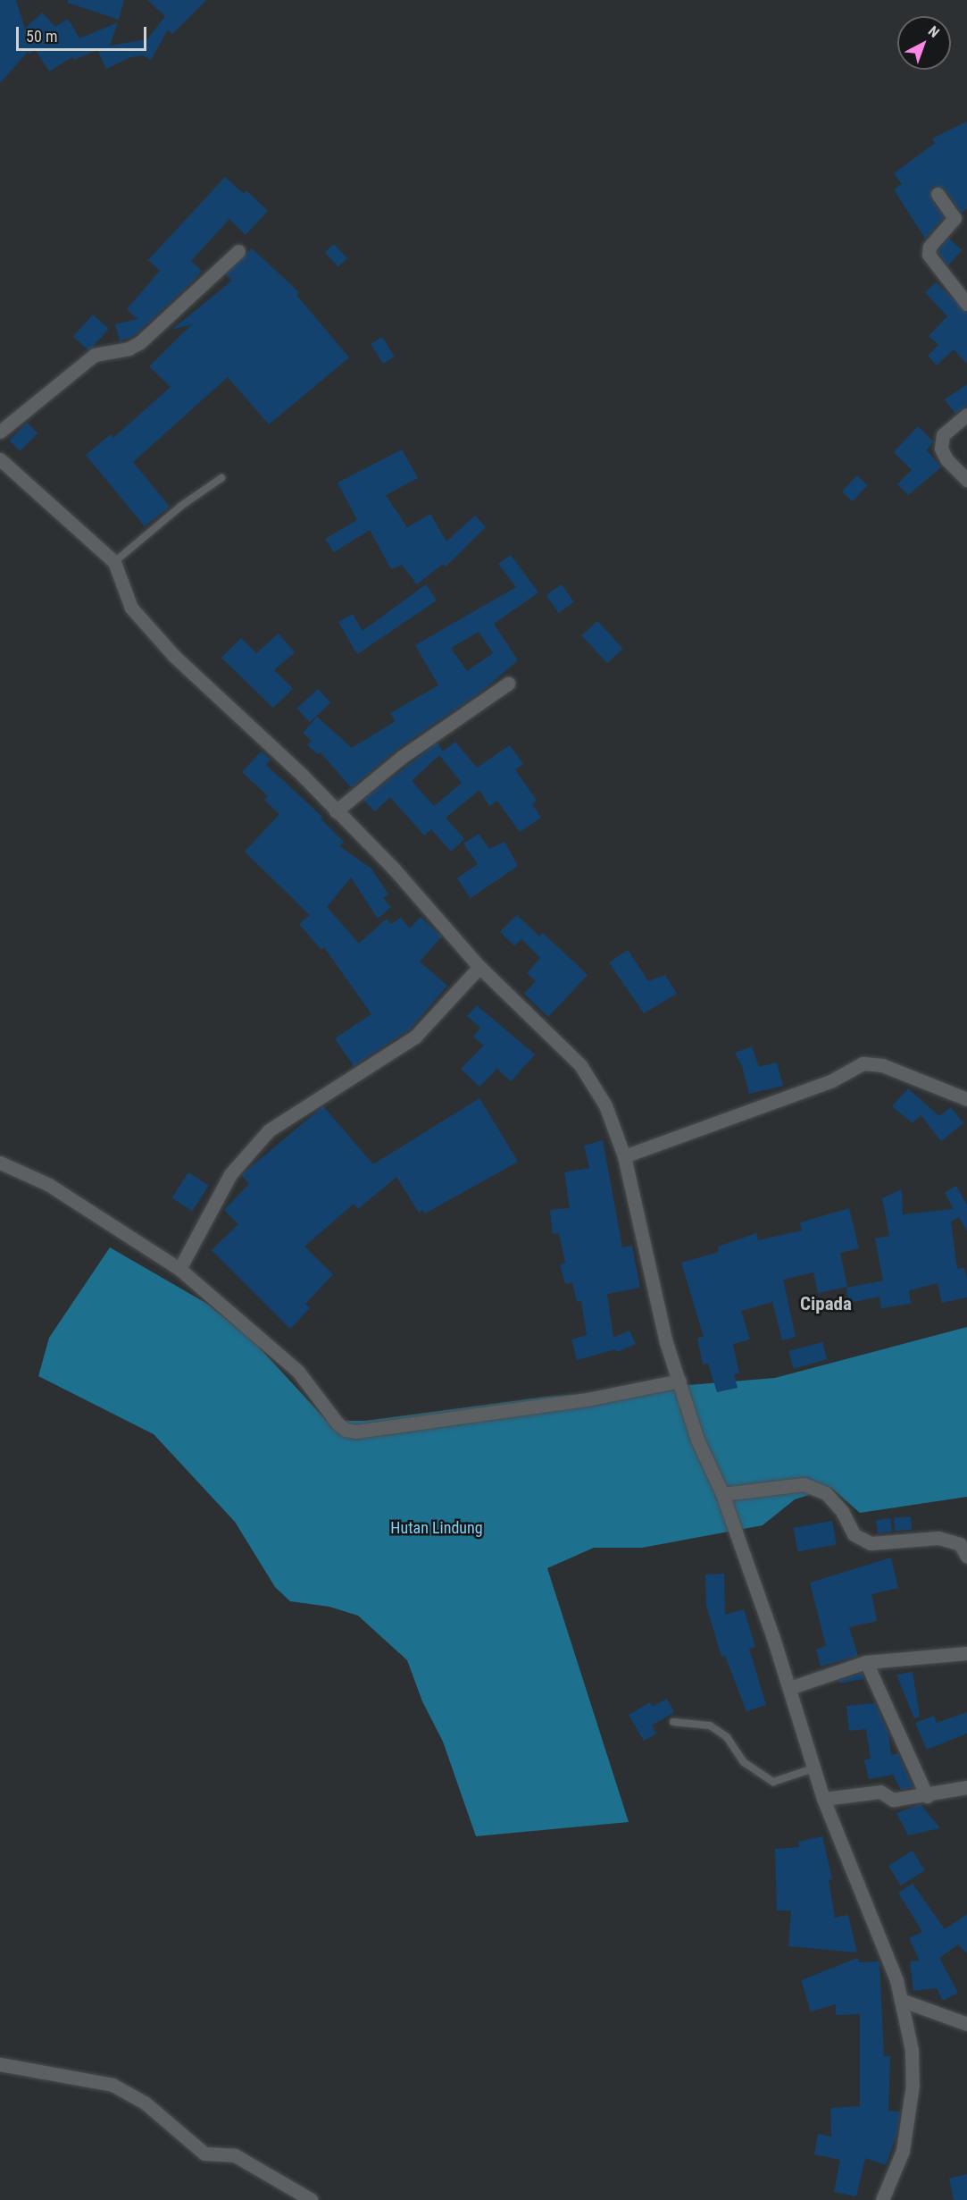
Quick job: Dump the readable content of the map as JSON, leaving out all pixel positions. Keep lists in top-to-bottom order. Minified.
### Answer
{"districts":["Cipada"],"parks":["Hutan Lindung"],"scale_bar":"50 m","north":"top right"}
